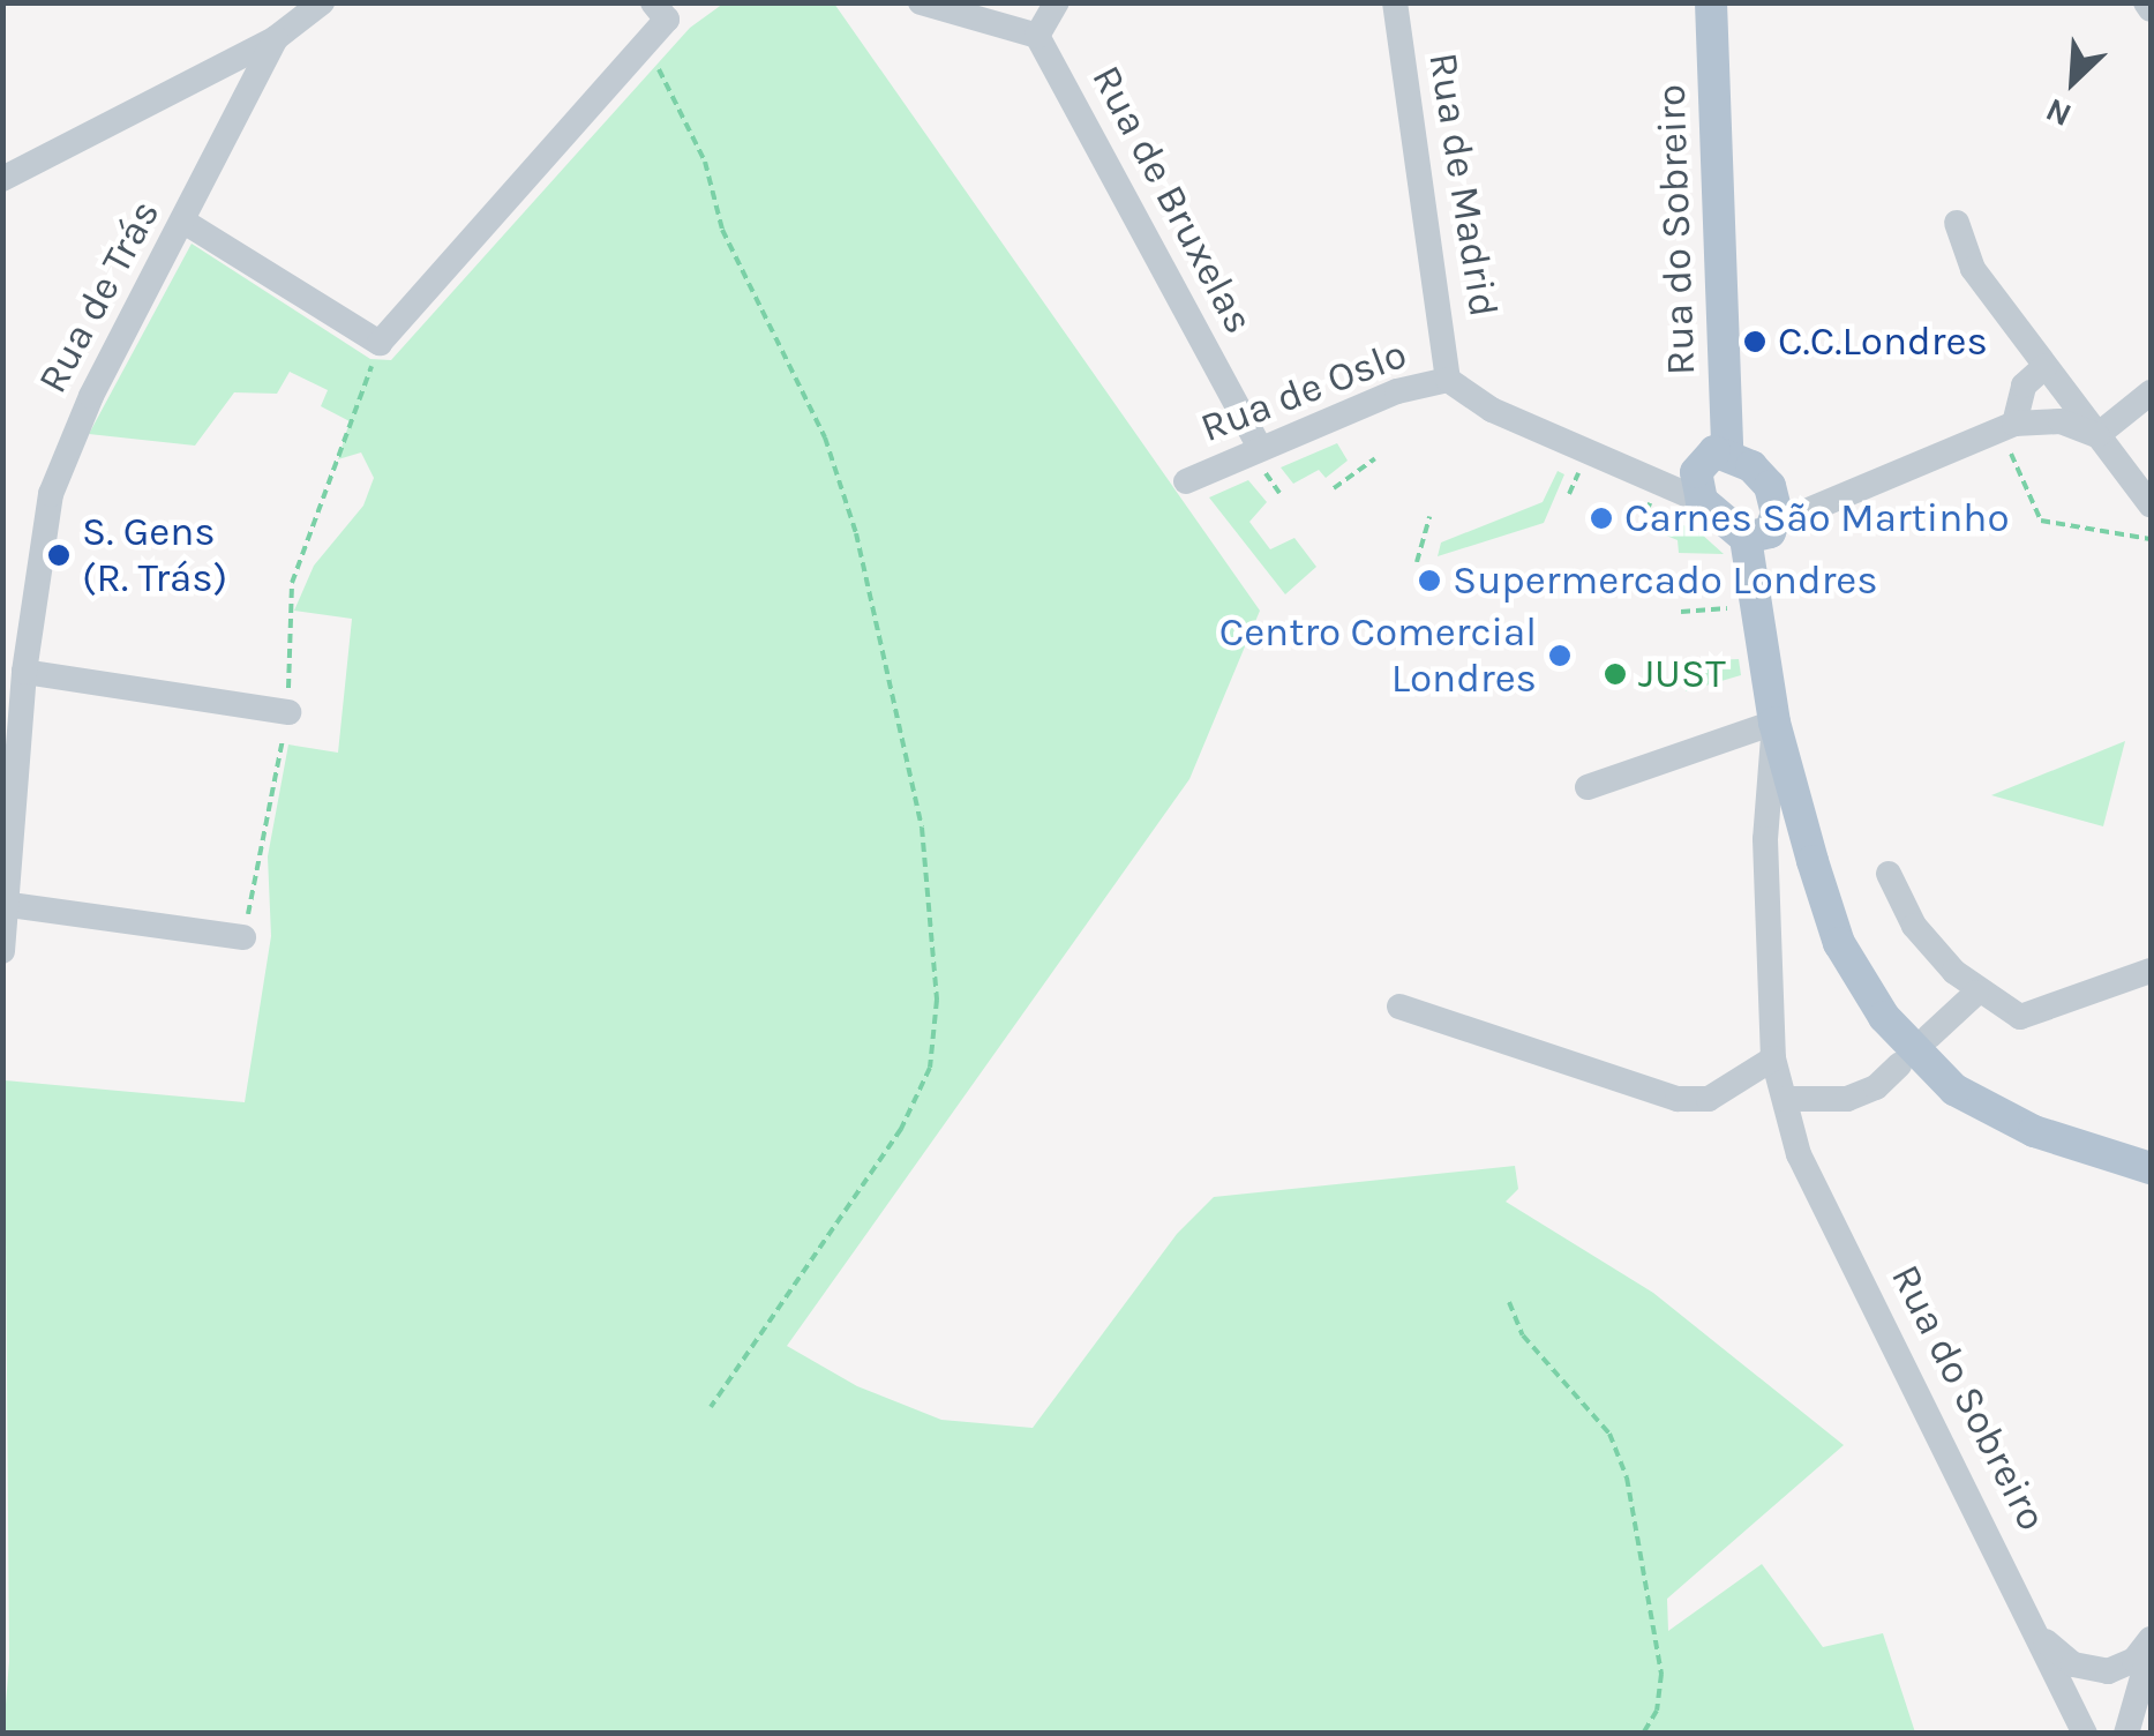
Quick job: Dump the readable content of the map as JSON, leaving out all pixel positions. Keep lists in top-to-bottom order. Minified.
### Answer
{"streets":{"main road":["Rua do Sobreiro"],"street":["Rua de Madrid","Rua de Bruxelas","Rua de Trás","Rua de Oslo"]},"crossings":[["Rua de Madrid","Rua de Oslo"],["Rua de Bruxelas","Rua de Oslo"],["Rua do Sobreiro","Rua de Oslo"]],"places":["C.C.Londres","Carnes São Martinho","S. Gens (R. Trás)","Supermercado Londres","Centro Comercial Londres","JUST"],"north":"bottom left"}
